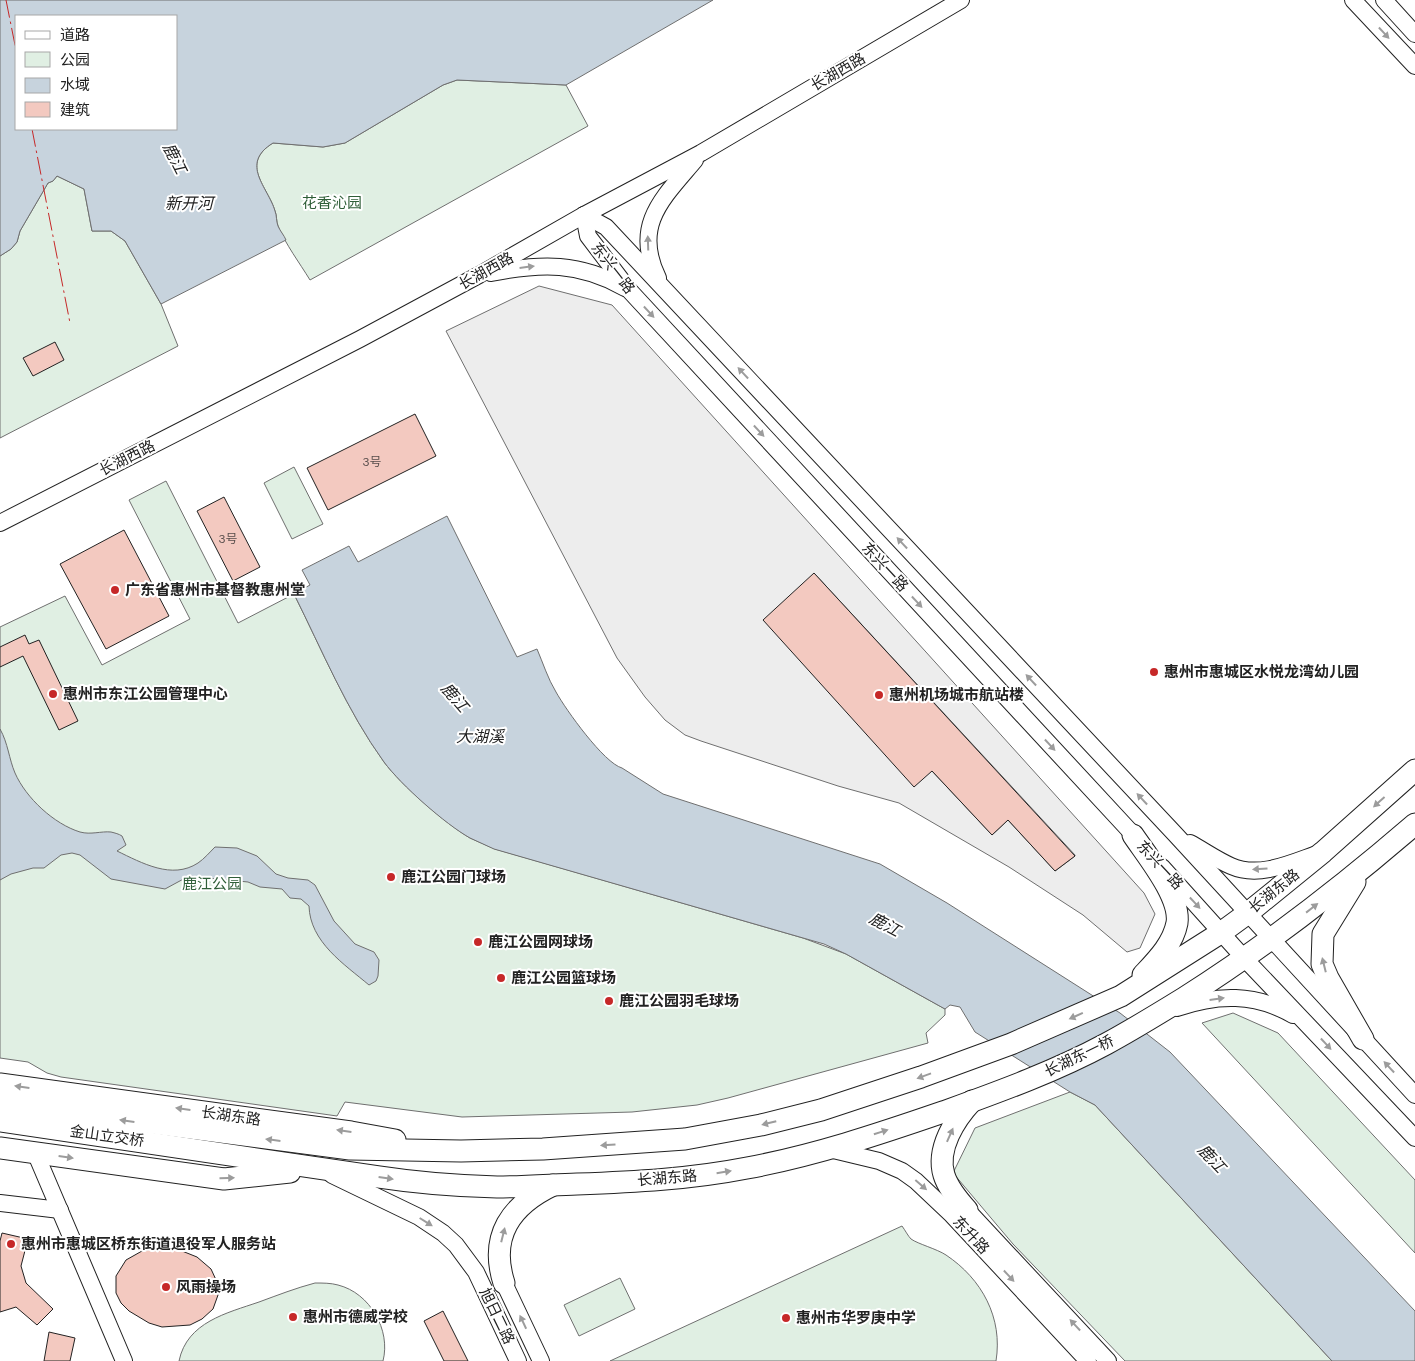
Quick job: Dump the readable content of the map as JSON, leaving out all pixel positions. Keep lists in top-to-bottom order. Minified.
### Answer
{"streets":{"main road":["长湖东路","长湖东一桥","金山立交桥"],"street":["长湖西路","东兴一路","东升路","旭日二路"]},"crossings":[["长湖西路","东兴一路"],["东兴一路","长湖东路"],["长湖东路","长湖东一桥"],["长湖东路","金山立交桥"],["长湖东路","东升路"],["长湖东路","旭日二路"]],"water":["鹿江","新开河","大湖溪"],"parks":["花香沁园","鹿江公园"],"places":["广东省惠州市基督教惠州堂","惠州市惠城区水悦龙湾幼儿园","惠州市东江公园管理中心","惠州机场城市航站楼","鹿江公园门球场","鹿江公园网球场","鹿江公园篮球场","鹿江公园羽毛球场","惠州市惠城区桥东街道退役军人服务站","风雨操场","惠州市德威学校","惠州市华罗庚中学"],"house_numbers":["3号","3号"],"legend":["道路","公园","水域","建筑"]}
